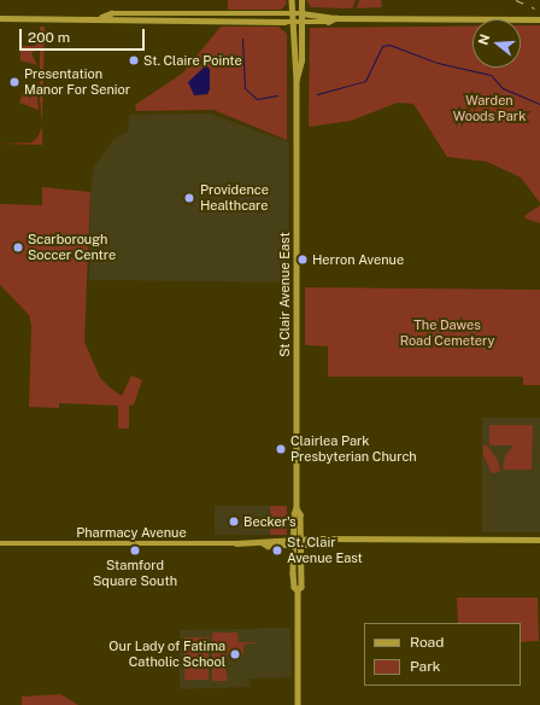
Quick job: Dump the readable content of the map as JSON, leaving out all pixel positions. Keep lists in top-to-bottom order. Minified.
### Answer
{"streets":{"main road":["St Clair Avenue East","Pharmacy Avenue"]},"crossings":[["St Clair Avenue East","Pharmacy Avenue"]],"parks":["Warden Woods Park","The Dawes Road Cemetery"],"places":["St. Claire Pointe","Presentation Manor For Senior","Providence Healthcare","Scarborough Soccer Centre","Herron Avenue","Clairlea Park Presbyterian Church","Becker's","Stamford Square South","St. Clair Avenue East","Our Lady of Fatima Catholic School"],"legend":["Road","Park"],"scale_bar":"200 m","north":"left"}
